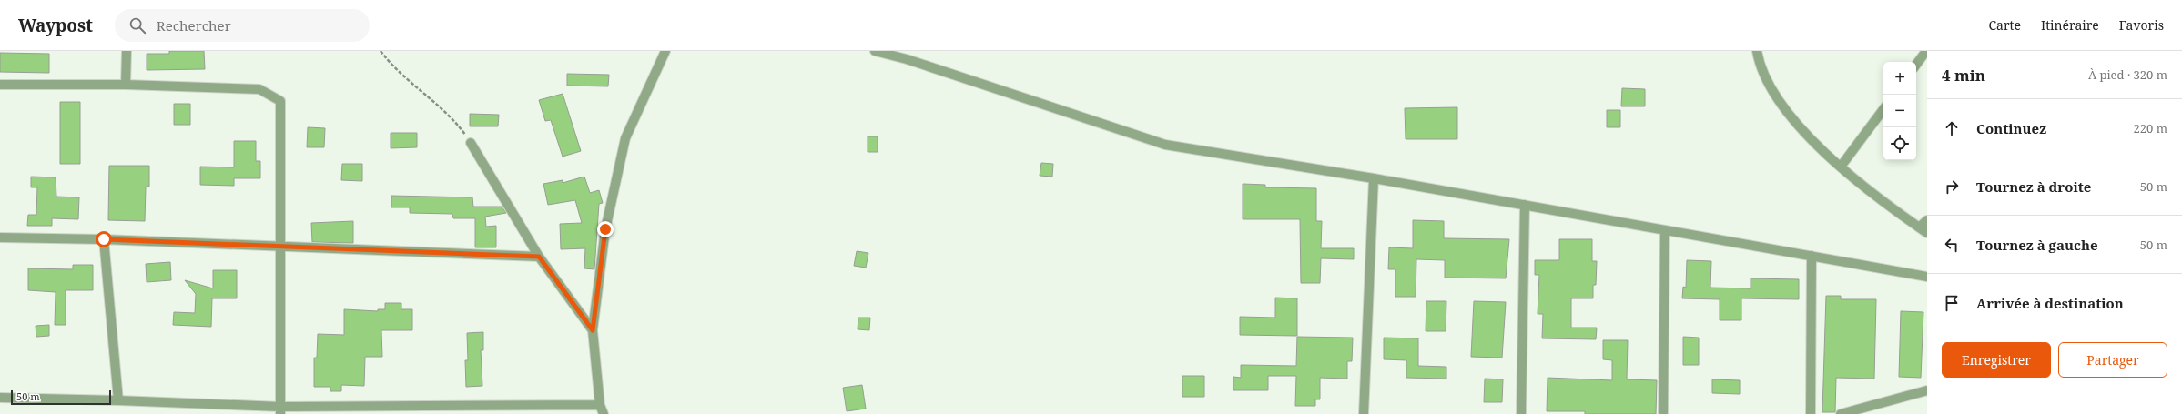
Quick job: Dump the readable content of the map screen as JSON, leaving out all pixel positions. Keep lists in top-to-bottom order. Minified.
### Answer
{"scale_bar":"50 m","page":{"header":"Waypost","search":"Rechercher","nav":["Carte","Itinéraire","Favoris"],"heading":["4 min","À pied · 320 m"],"map_buttons":["+","−"],"list":[["Continuez","220 m"],["Tournez à droite","50 m"],["Tournez à gauche","50 m"],"Arrivée à destination"],"buttons":["Enregistrer","Partager"],"scale":"50 m"}}
